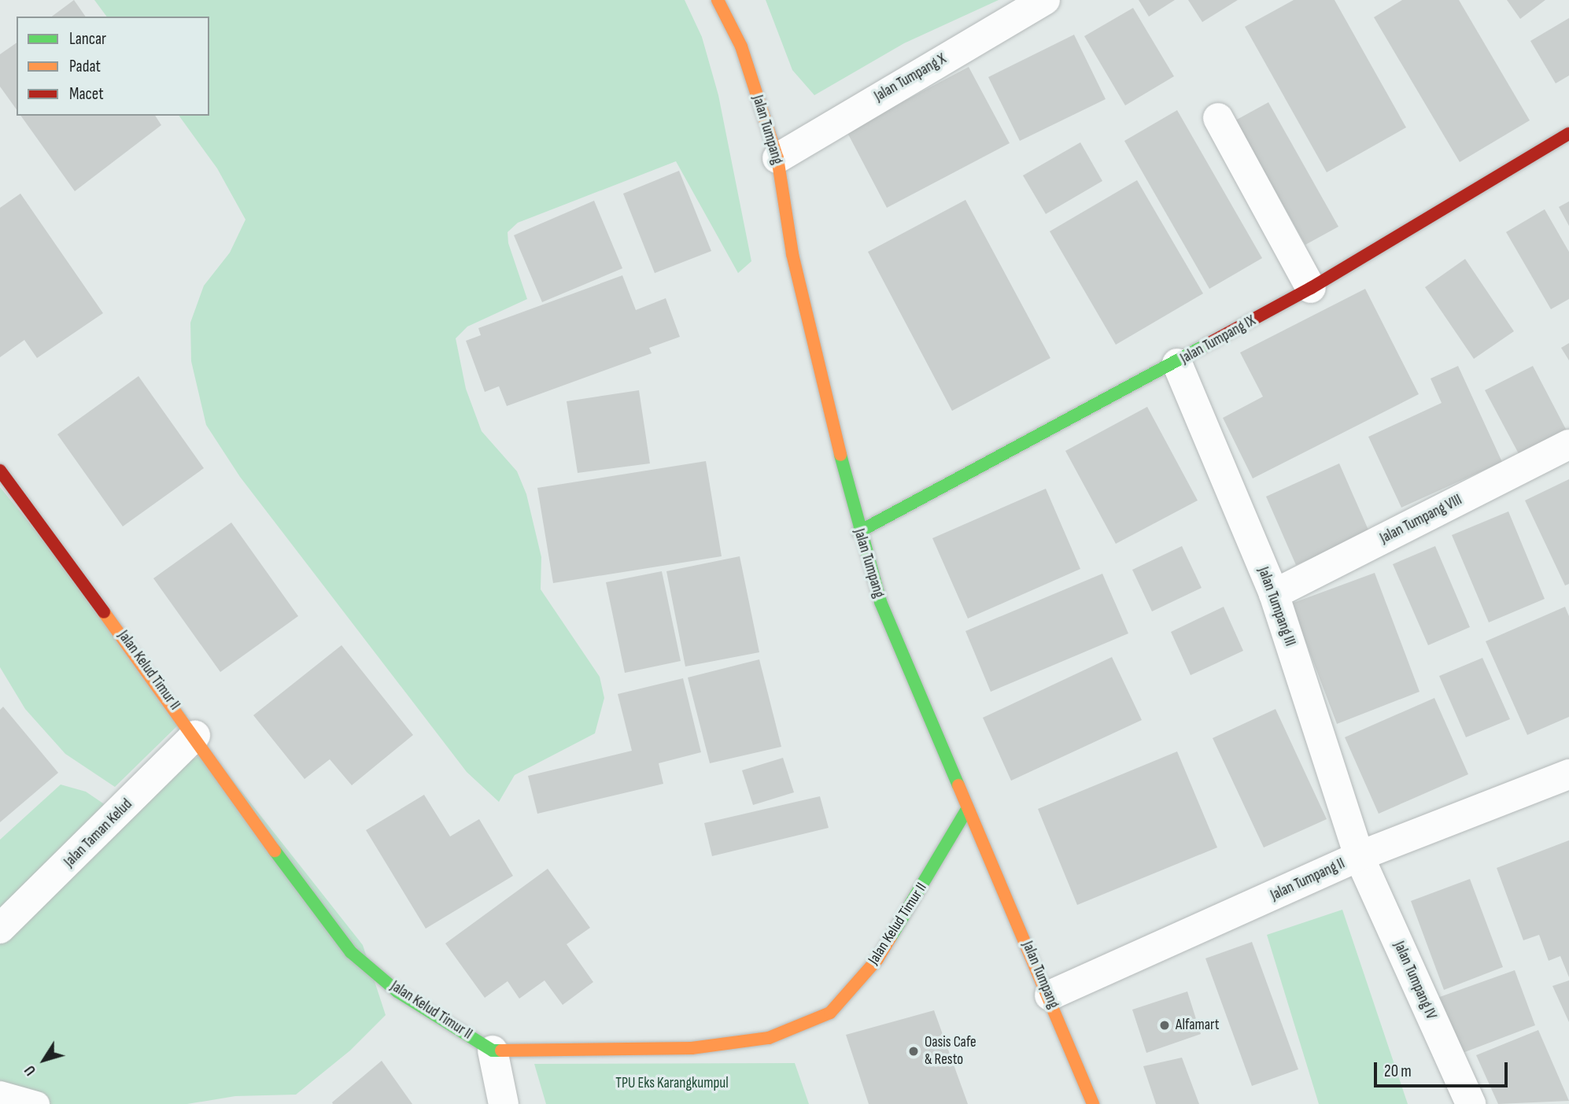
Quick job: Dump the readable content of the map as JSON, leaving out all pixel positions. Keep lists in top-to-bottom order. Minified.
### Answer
{"streets":{"street":["Jalan Tumpang X","Jalan Tumpang","Jalan Tumpang IX","Jalan Tumpang VIII","Jalan Tumpang III","Jalan Kelud Timur II","Jalan Taman Kelud","Jalan Tumpang II","Jalan Tumpang IV"]},"crossings":[["Jalan Tumpang X","Jalan Tumpang"],["Jalan Tumpang","Jalan Tumpang IX"],["Jalan Tumpang","Jalan Kelud Timur II"],["Jalan Tumpang","Jalan Tumpang II"],["Jalan Tumpang IX","Jalan Tumpang III"],["Jalan Tumpang VIII","Jalan Tumpang III"],["Jalan Tumpang III","Jalan Tumpang II"],["Jalan Tumpang III","Jalan Tumpang IV"],["Jalan Kelud Timur II","Jalan Taman Kelud"],["Jalan Tumpang II","Jalan Tumpang IV"]],"parks":["TPU Eks Karangkumpul"],"places":["Alfamart","Oasis Cafe & Resto"],"legend":["Lancar","Padat","Macet"],"scale_bar":"20 m","north":"bottom left"}
